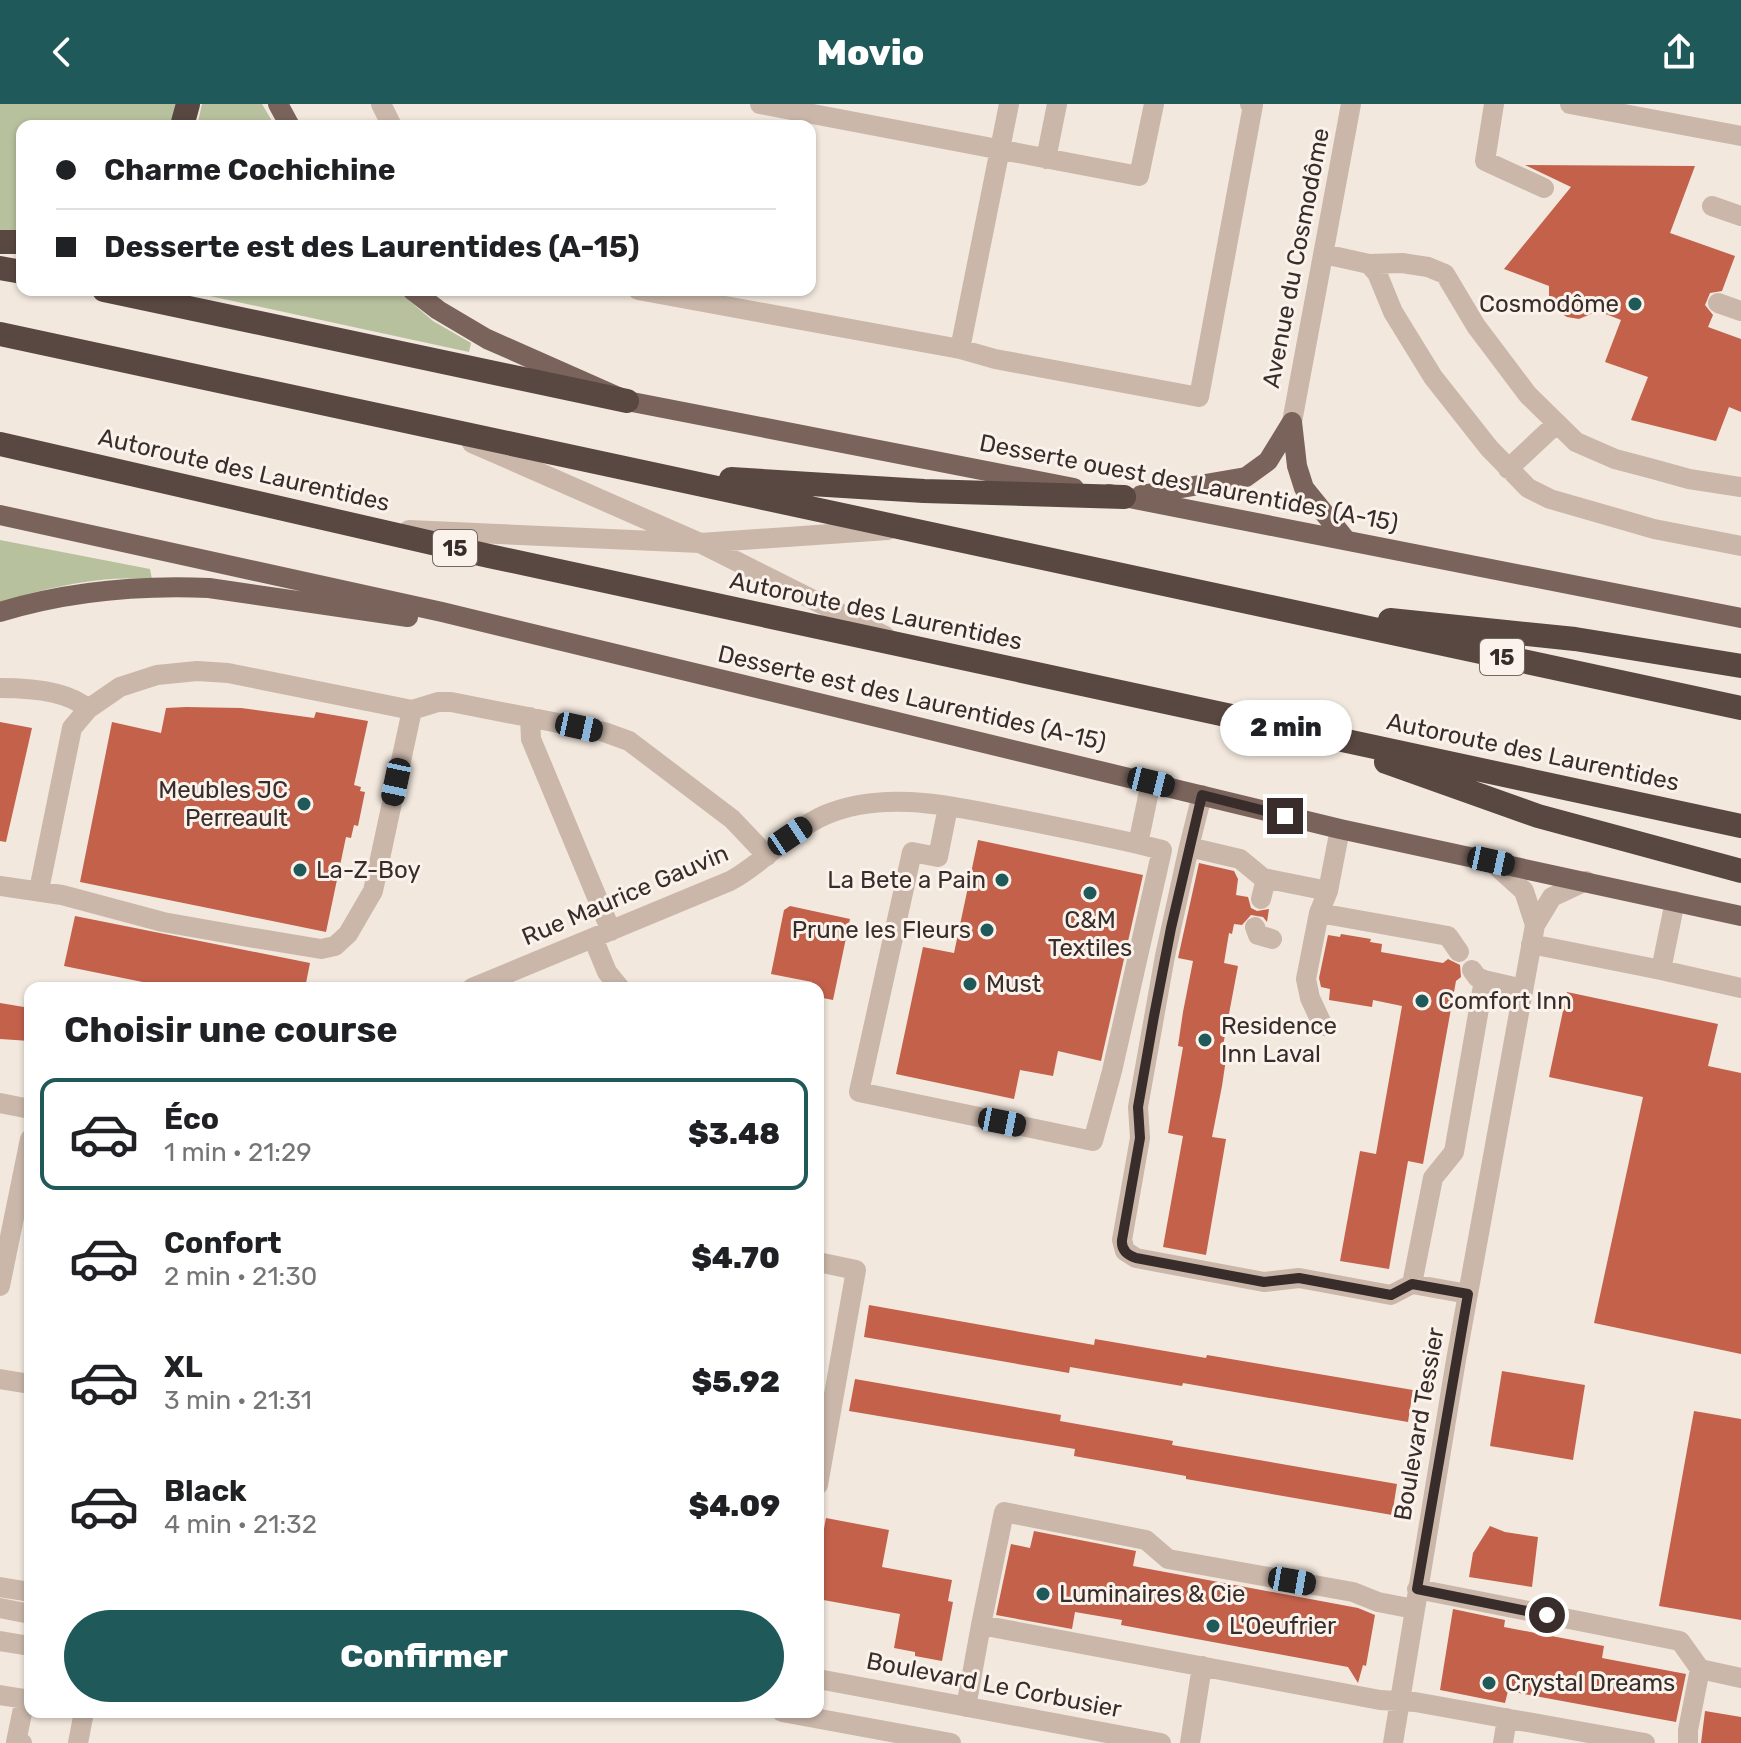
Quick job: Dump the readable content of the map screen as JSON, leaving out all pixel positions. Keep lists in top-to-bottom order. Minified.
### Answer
{"streets":{"highway":["Autoroute des Laurentides","15"],"main road":["Desserte ouest des Laurentides (A-15)","Desserte est des Laurentides (A-15)"],"street":["Avenue du Cosmodôme","Rue Maurice Gauvin","Boulevard Tessier","Boulevard Le Corbusier"]},"crossings":[["Desserte est des Laurentides (A-15)","Boulevard Tessier"]],"places":["Cosmodôme","Meubles JC Perreault","La-Z-Boy","La Bete a Pain","C&M Textiles","Prune les Fleurs","Must","Comfort Inn","Residence Inn Laval","Luminaires & Cie","L'Oeufrier","Crystal Dreams"],"page":{"header":"Movio","banner":["Charme Cochichine","Desserte est des Laurentides (A-15)"],"bubble":"2 min","heading":"Choisir une course","list":[{"name":"Éco","note":"1 min · 21:29","value":"$3.48"},{"name":"Confort","note":"2 min · 21:30","value":"$4.70"},{"name":"XL","note":"3 min · 21:31","value":"$5.92"},{"name":"Black","note":"4 min · 21:32","value":"$4.09"}],"buttons":"Confirmer"}}
